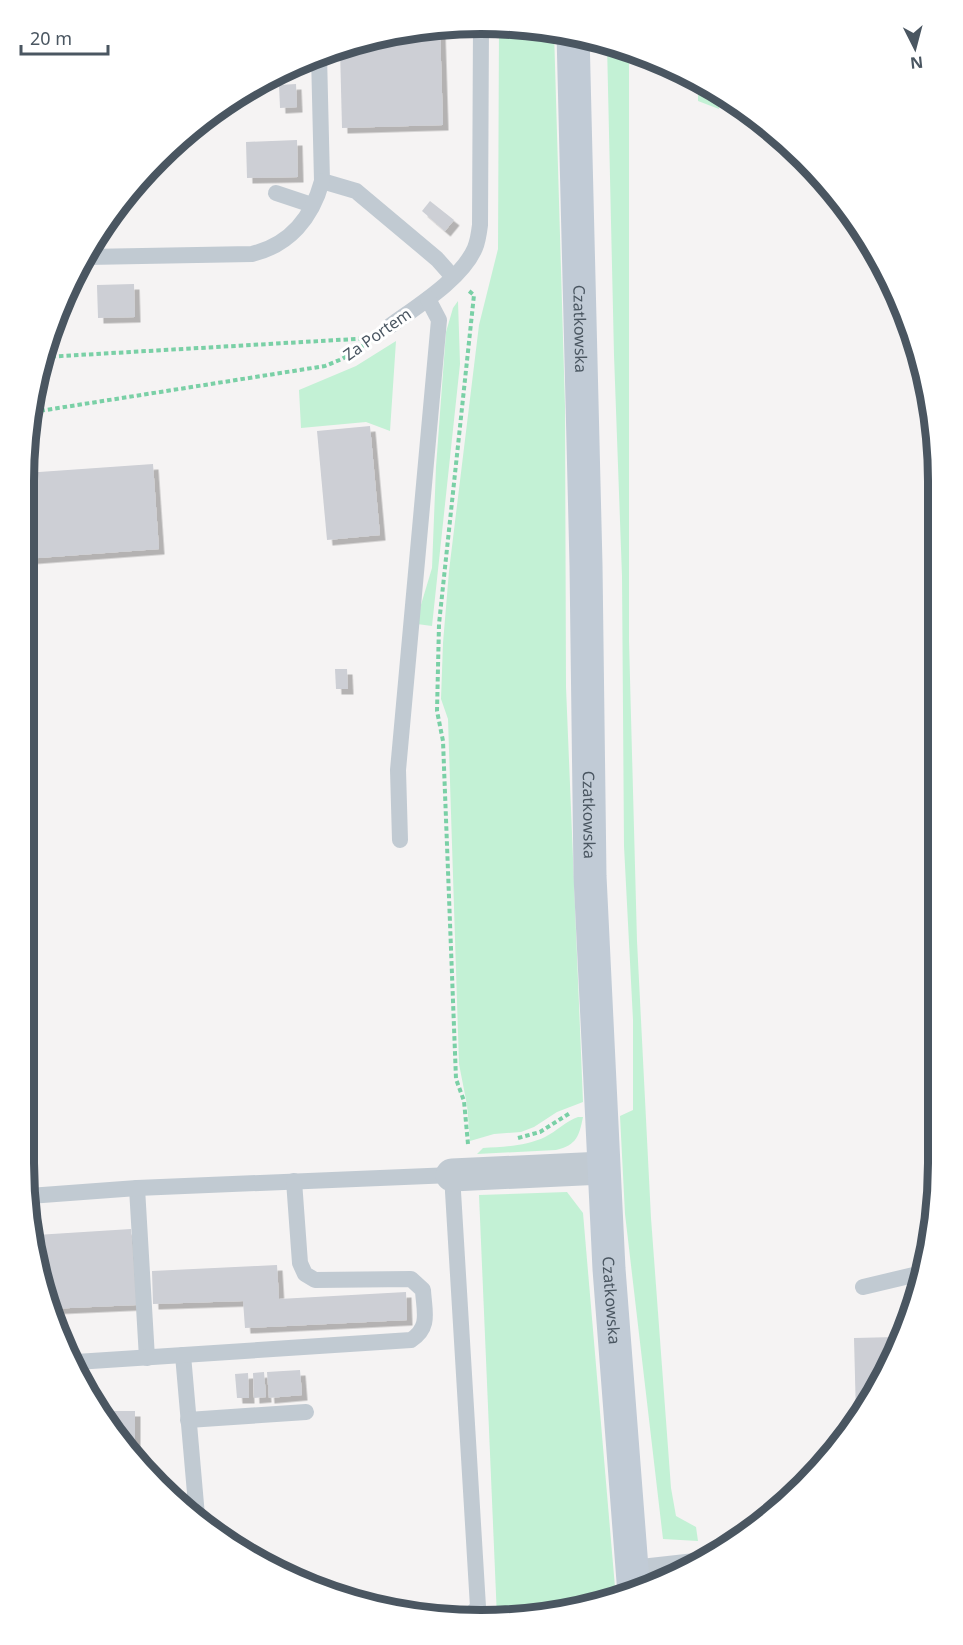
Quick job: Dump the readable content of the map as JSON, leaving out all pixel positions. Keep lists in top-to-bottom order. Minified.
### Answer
{"streets":{"street":["Czatkowska"],"lane":["Za Portem"]},"scale_bar":"20 m","north":"bottom"}
